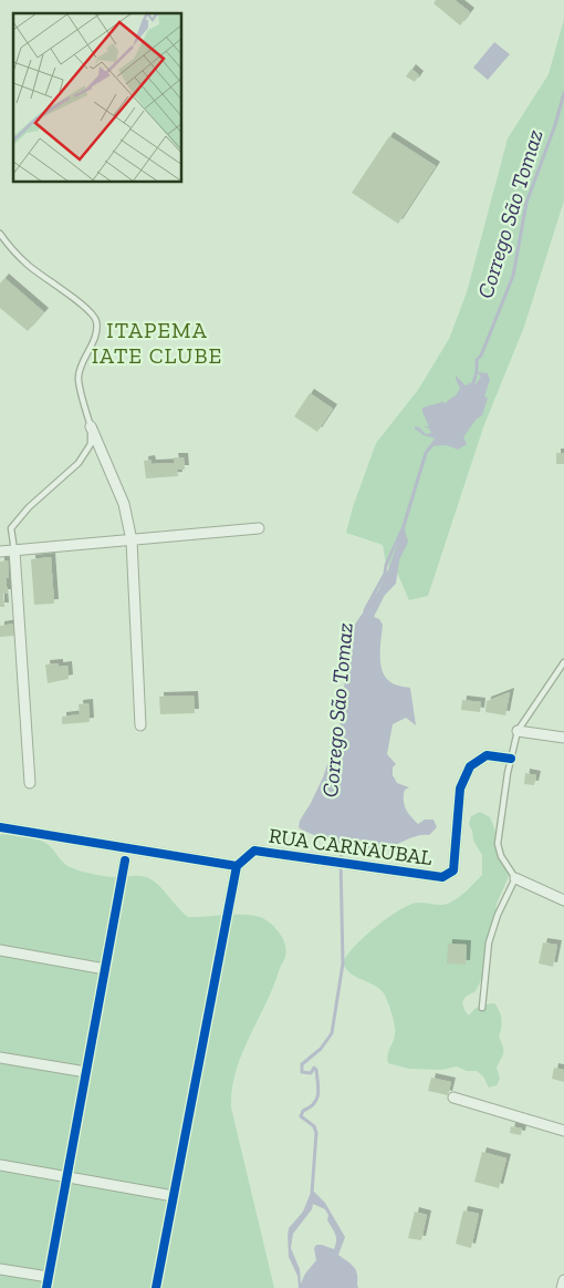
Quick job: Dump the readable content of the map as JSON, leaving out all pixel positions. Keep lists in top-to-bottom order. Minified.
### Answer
{"streets":{"street":["RUA CARNAUBAL"]},"districts":["ITAPEMA IATE CLUBE"],"water":["Corrego São Tomaz"]}
